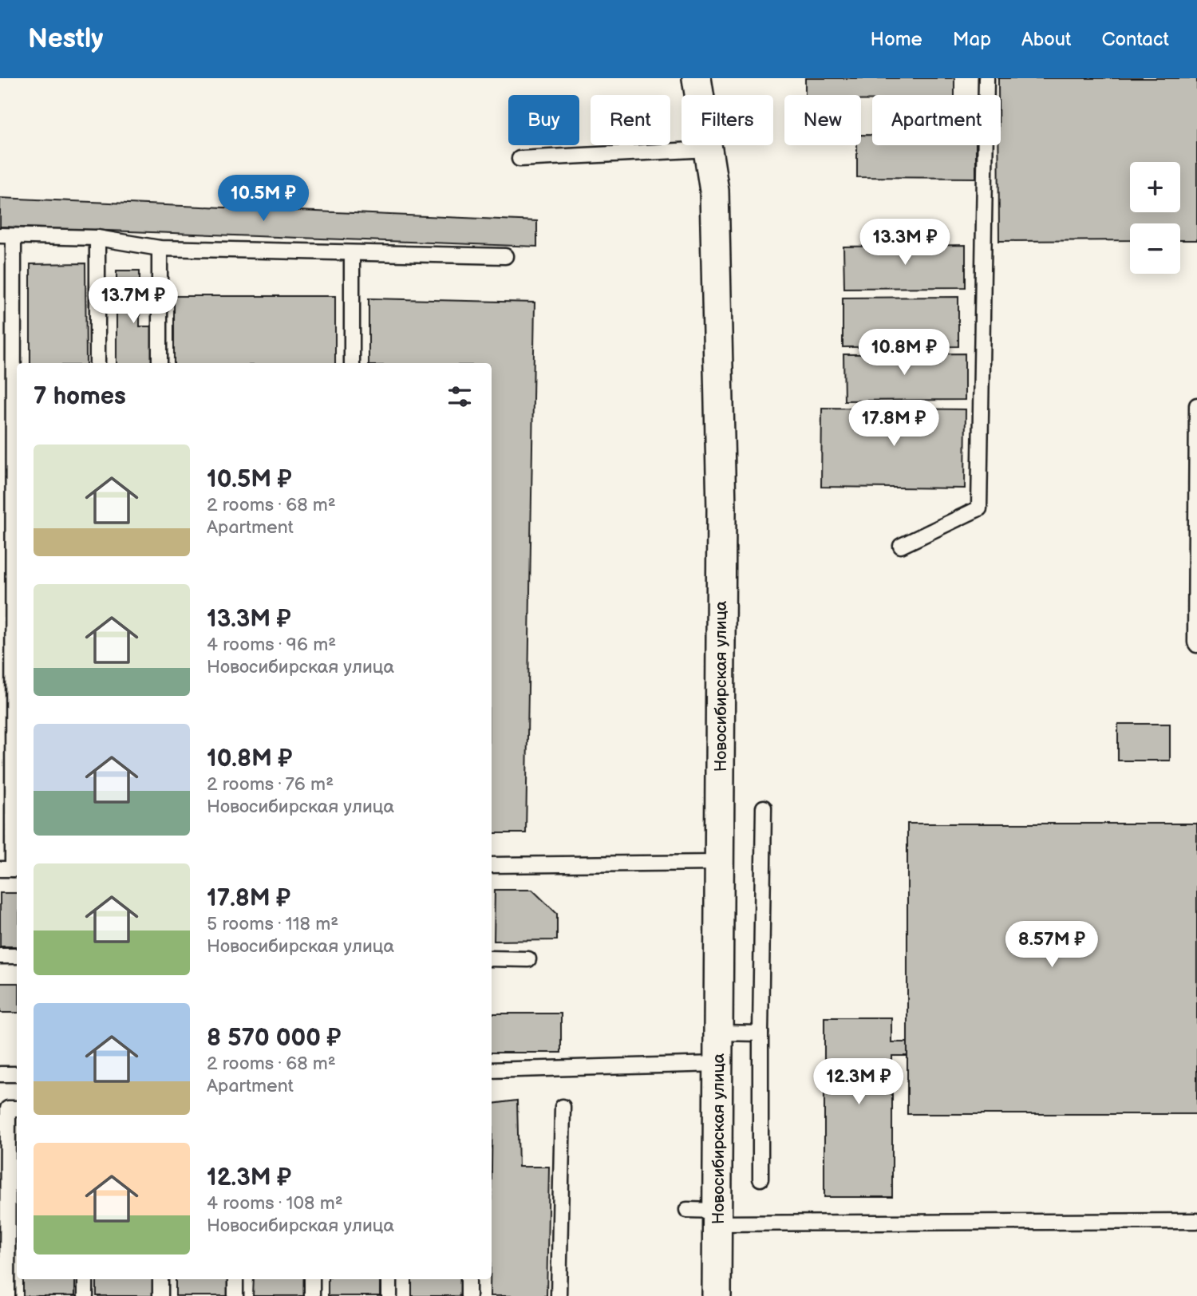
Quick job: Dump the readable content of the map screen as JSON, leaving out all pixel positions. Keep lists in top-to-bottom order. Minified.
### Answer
{"streets":{"street":["Новосибирская улица"]},"page":{"header":"Nestly","nav":["Home","Map","About","Contact"],"chip":["Buy","Rent","Filters","New","Apartment"],"map_buttons":["+","−"],"price":["10.5M ₽","13.3M ₽","13.7M ₽","10.8M ₽","17.8M ₽","8.57M ₽","12.3M ₽"],"heading":"7 homes","list":[{"name":"10.5M ₽","note":"2 rooms · 68 m² · Apartment"},{"name":"13.3M ₽","note":"4 rooms · 96 m² · Новосибирская улица"},{"name":"10.8M ₽","note":"2 rooms · 76 m² · Новосибирская улица"},{"name":"17.8M ₽","note":"5 rooms · 118 m² · Новосибирская улица"},{"name":"8 570 000 ₽","note":"2 rooms · 68 m² · Apartment"},{"name":"12.3M ₽","note":"4 rooms · 108 m² · Новосибирская улица"}]}}
